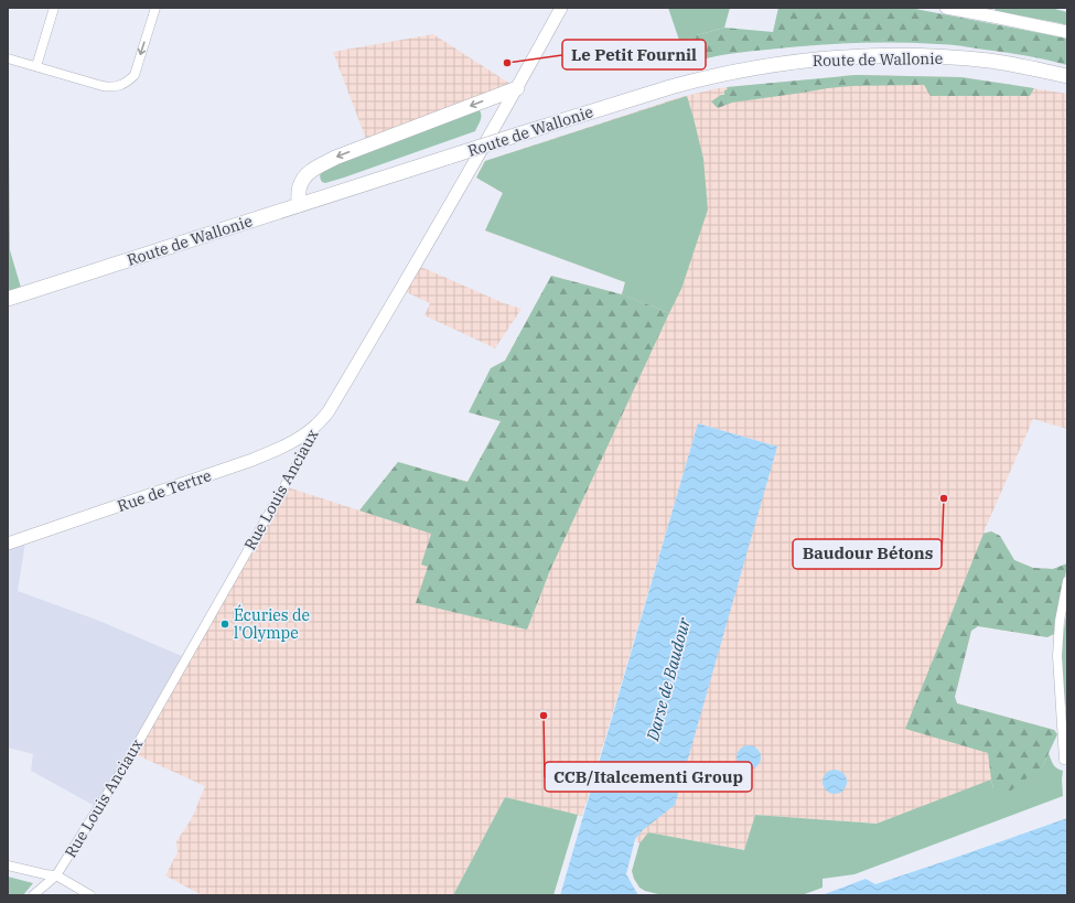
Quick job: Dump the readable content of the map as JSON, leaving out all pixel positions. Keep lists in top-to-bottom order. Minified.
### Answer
{"streets":{"main road":["Route de Wallonie"],"street":["Rue Louis Anciaux","Rue de Tertre"]},"crossings":[["Rue Louis Anciaux","Rue de Tertre"]],"water":["Darse de Baudour"],"places":["Le Petit Fournil","Baudour Bétons","Écuries de l'Olympe","CCB/Italcementi Group"]}
